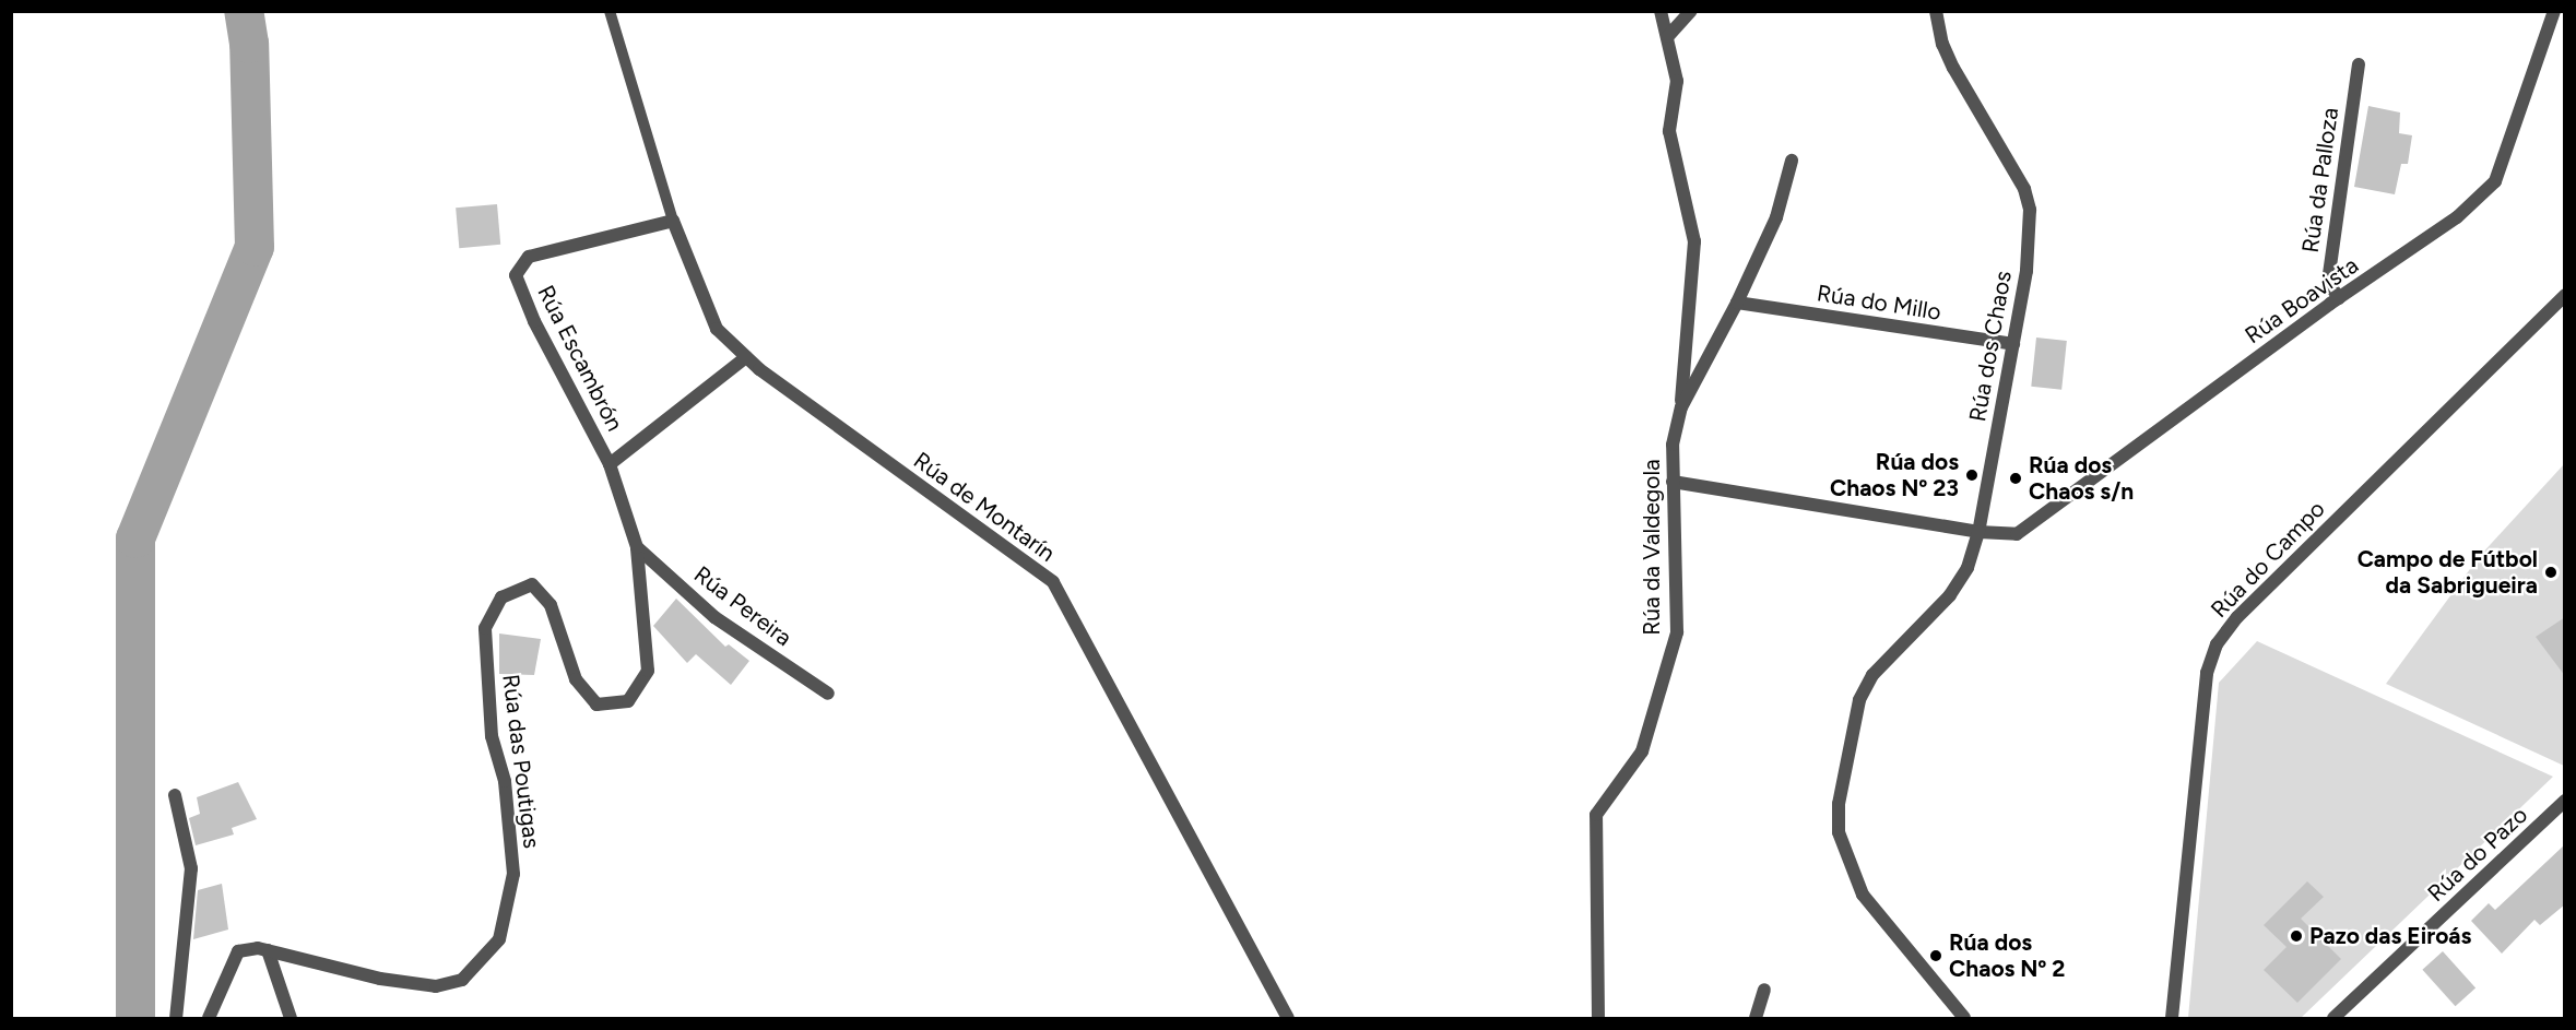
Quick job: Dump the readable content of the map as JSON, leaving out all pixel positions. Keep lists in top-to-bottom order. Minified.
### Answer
{"streets":{"street":["Rúa da Palloza","Rúa Boavista","Rúa do Millo","Rúa dos Chaos","Rúa Escambrón","Rúa de Montarín","Rúa da Valdegola","Rúa do Campo","Rúa Pereira","Rúa das Poutigas","Rúa do Pazo"]},"crossings":[["Rúa da Palloza","Rúa Boavista"],["Rúa Boavista","Rúa dos Chaos"],["Rúa Boavista","Rúa da Valdegola"],["Rúa do Millo","Rúa dos Chaos"],["Rúa do Millo","Rúa da Valdegola"],["Rúa Escambrón","Rúa de Montarín"],["Rúa Escambrón","Rúa Pereira"],["Rúa Escambrón","Rúa das Poutigas"],["Rúa Pereira","Rúa das Poutigas"]],"places":["Rúa dos Chaos Nº 23","Rúa dos Chaos s/n","Campo de Fútbol da Sabrigueira","Pazo das Eiroás","Rúa dos Chaos Nº 2"]}
